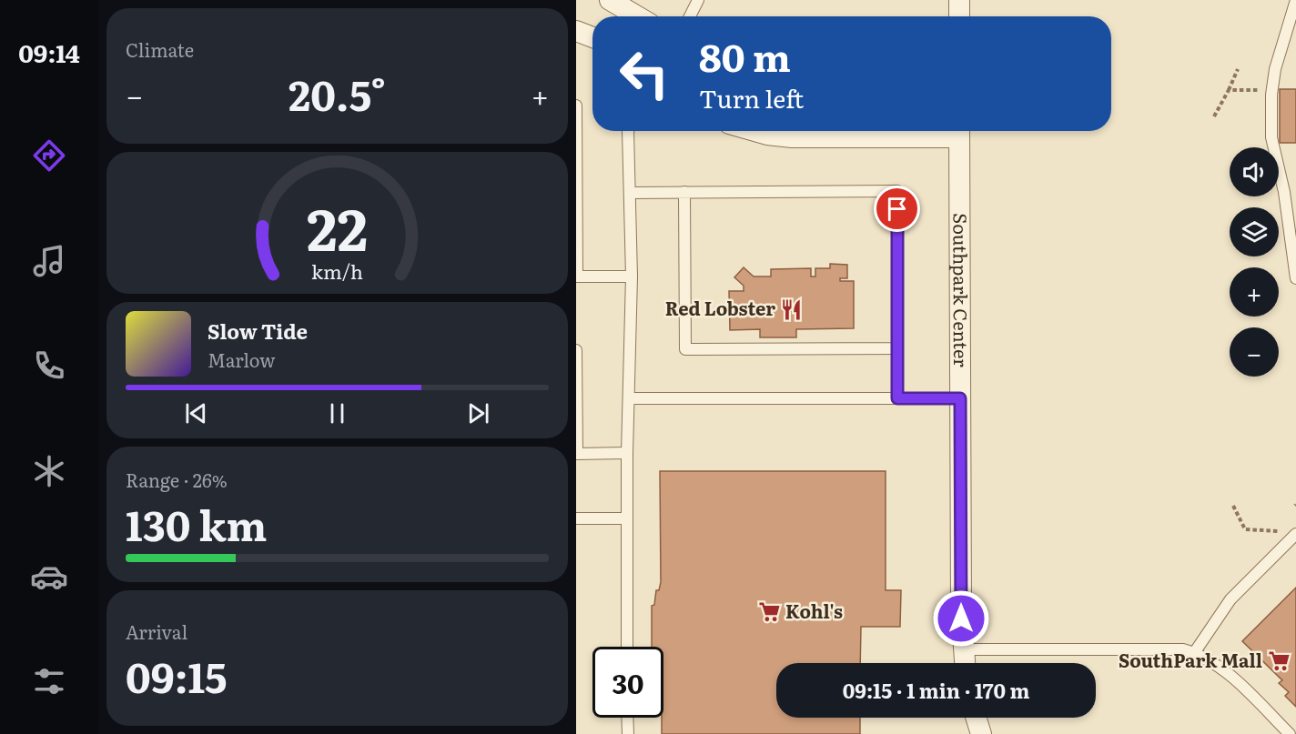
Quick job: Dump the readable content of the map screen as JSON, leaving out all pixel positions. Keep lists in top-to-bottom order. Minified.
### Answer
{"streets":{"street":["Southpark Center"]},"places":{"restaurant":["Red Lobster"],"supermarket":["Kohl's","SouthPark Mall"]},"page":{"tabs":"09:14","tile":["Climate",["Range · 26%","130 km"],["Arrival","09:15"]],"turn":["80 m","Turn left"],"heat":["−","20.5°","+"],"map_buttons":["+","−"],"song":["Slow Tide","Marlow"],"limit":"30","trip":"09:15 · 1 min · 170 m","gauge":["22","km/h"]}}
